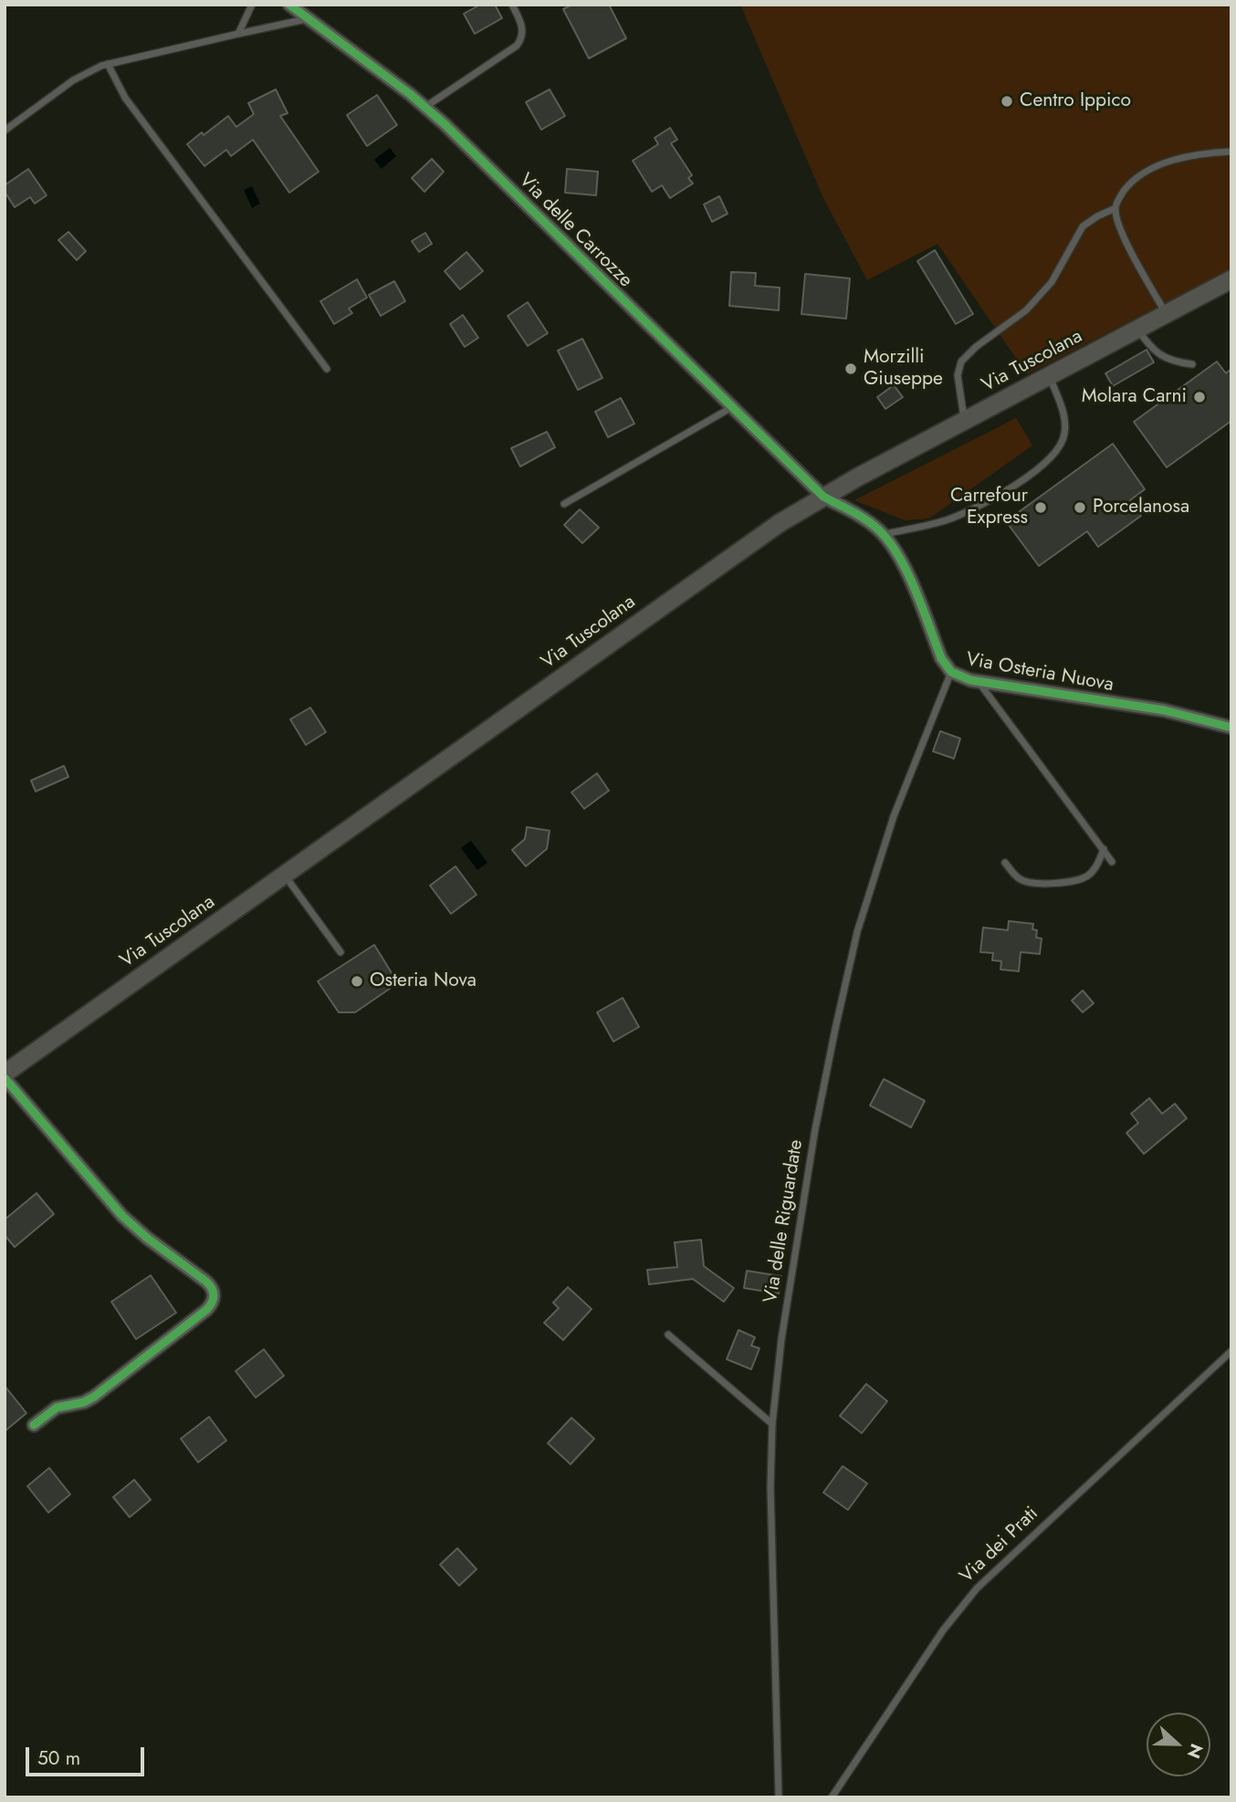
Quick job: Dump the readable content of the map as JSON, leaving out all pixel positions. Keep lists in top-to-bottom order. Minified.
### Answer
{"streets":{"main road":["Via Tuscolana"],"street":["Via delle Carrozze","Via Osteria Nuova"],"lane":["Via delle Riguardate","Via dei Prati"]},"crossings":[["Via delle Carrozze","Via Tuscolana"],["Via delle Carrozze","Via Osteria Nuova"],["Via Tuscolana","Via Osteria Nuova"],["Via Osteria Nuova","Via delle Riguardate"]],"places":["Centro Ippico","Morzilli Giuseppe","Molara Carni","Carrefour Express","Porcelanosa","Osteria Nova"],"scale_bar":"50 m","north":"right"}
